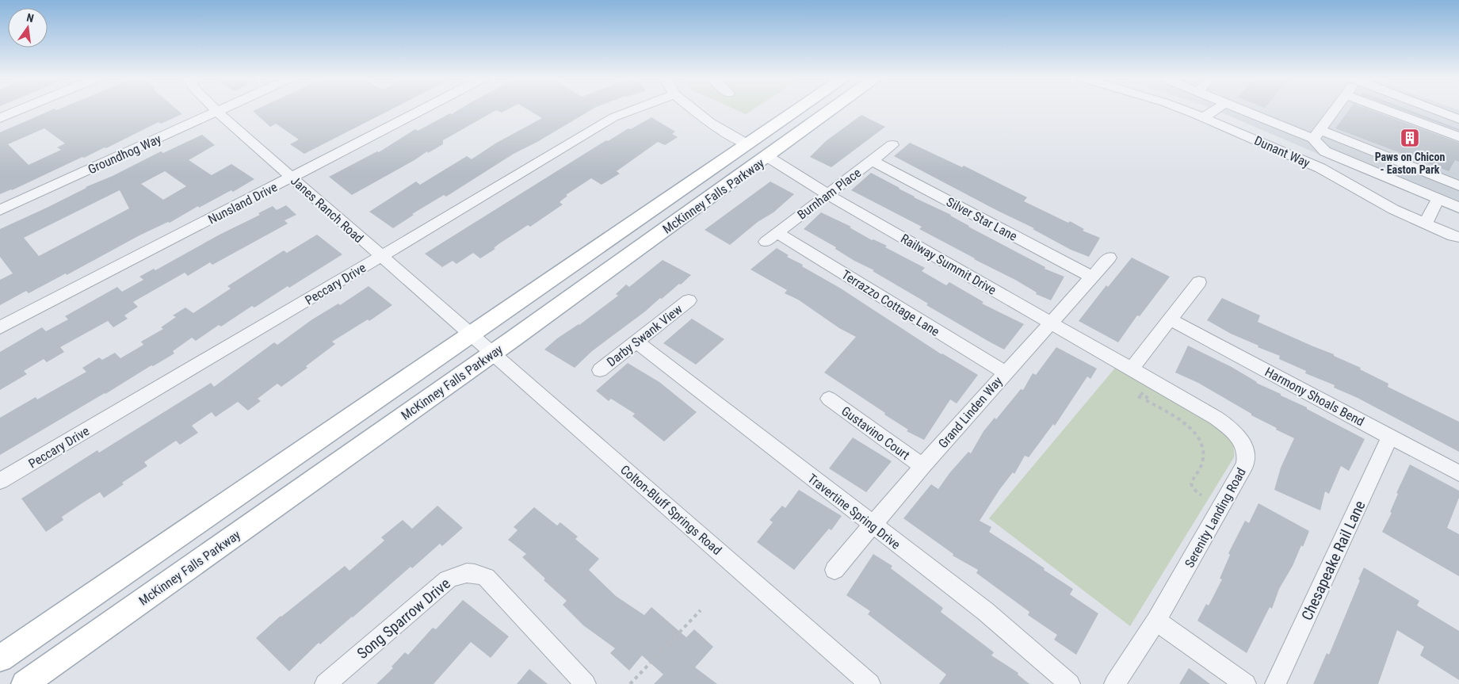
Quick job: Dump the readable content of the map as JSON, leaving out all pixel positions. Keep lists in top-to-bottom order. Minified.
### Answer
{"streets":{"main road":["McKinney Falls Parkway"],"street":["Dunant Way","Groundhog Way","Burnham Place","Nunsland Drive","Janes Ranch Road","Silver Star Lane","Railway Summit Drive","Peccary Drive","Terrazzo Cottage Lane","Darby Swank View","Harmony Shoals Bend","Grand Linden Way","Gustavino Court","Colton-Bluff Springs Road","Travertine Spring Drive","Serenity Landing Road","Chesapeake Rail Lane","Song Sparrow Drive"]},"crossings":[["Groundhog Way","Janes Ranch Road"],["Burnham Place","Silver Star Lane"],["Burnham Place","Railway Summit Drive"],["Burnham Place","Terrazzo Cottage Lane"],["McKinney Falls Parkway","Janes Ranch Road"],["McKinney Falls Parkway","Railway Summit Drive"],["McKinney Falls Parkway","Colton-Bluff Springs Road"],["Nunsland Drive","Janes Ranch Road"],["Janes Ranch Road","Peccary Drive"],["Janes Ranch Road","Colton-Bluff Springs Road"],["Silver Star Lane","Grand Linden Way"],["Railway Summit Drive","Grand Linden Way"],["Railway Summit Drive","Serenity Landing Road"],["Terrazzo Cottage Lane","Grand Linden Way"],["Darby Swank View","Travertine Spring Drive"],["Harmony Shoals Bend","Chesapeake Rail Lane"],["Grand Linden Way","Gustavino Court"],["Grand Linden Way","Travertine Spring Drive"]],"places":{"building":["Paws on Chicon - Easton Park"]},"north":"top"}
